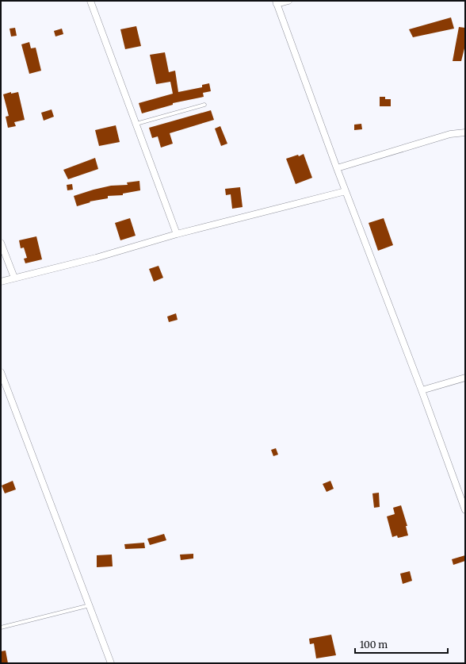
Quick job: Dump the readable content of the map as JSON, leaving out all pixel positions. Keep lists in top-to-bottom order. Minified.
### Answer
{"scale_bar":"100 m"}
